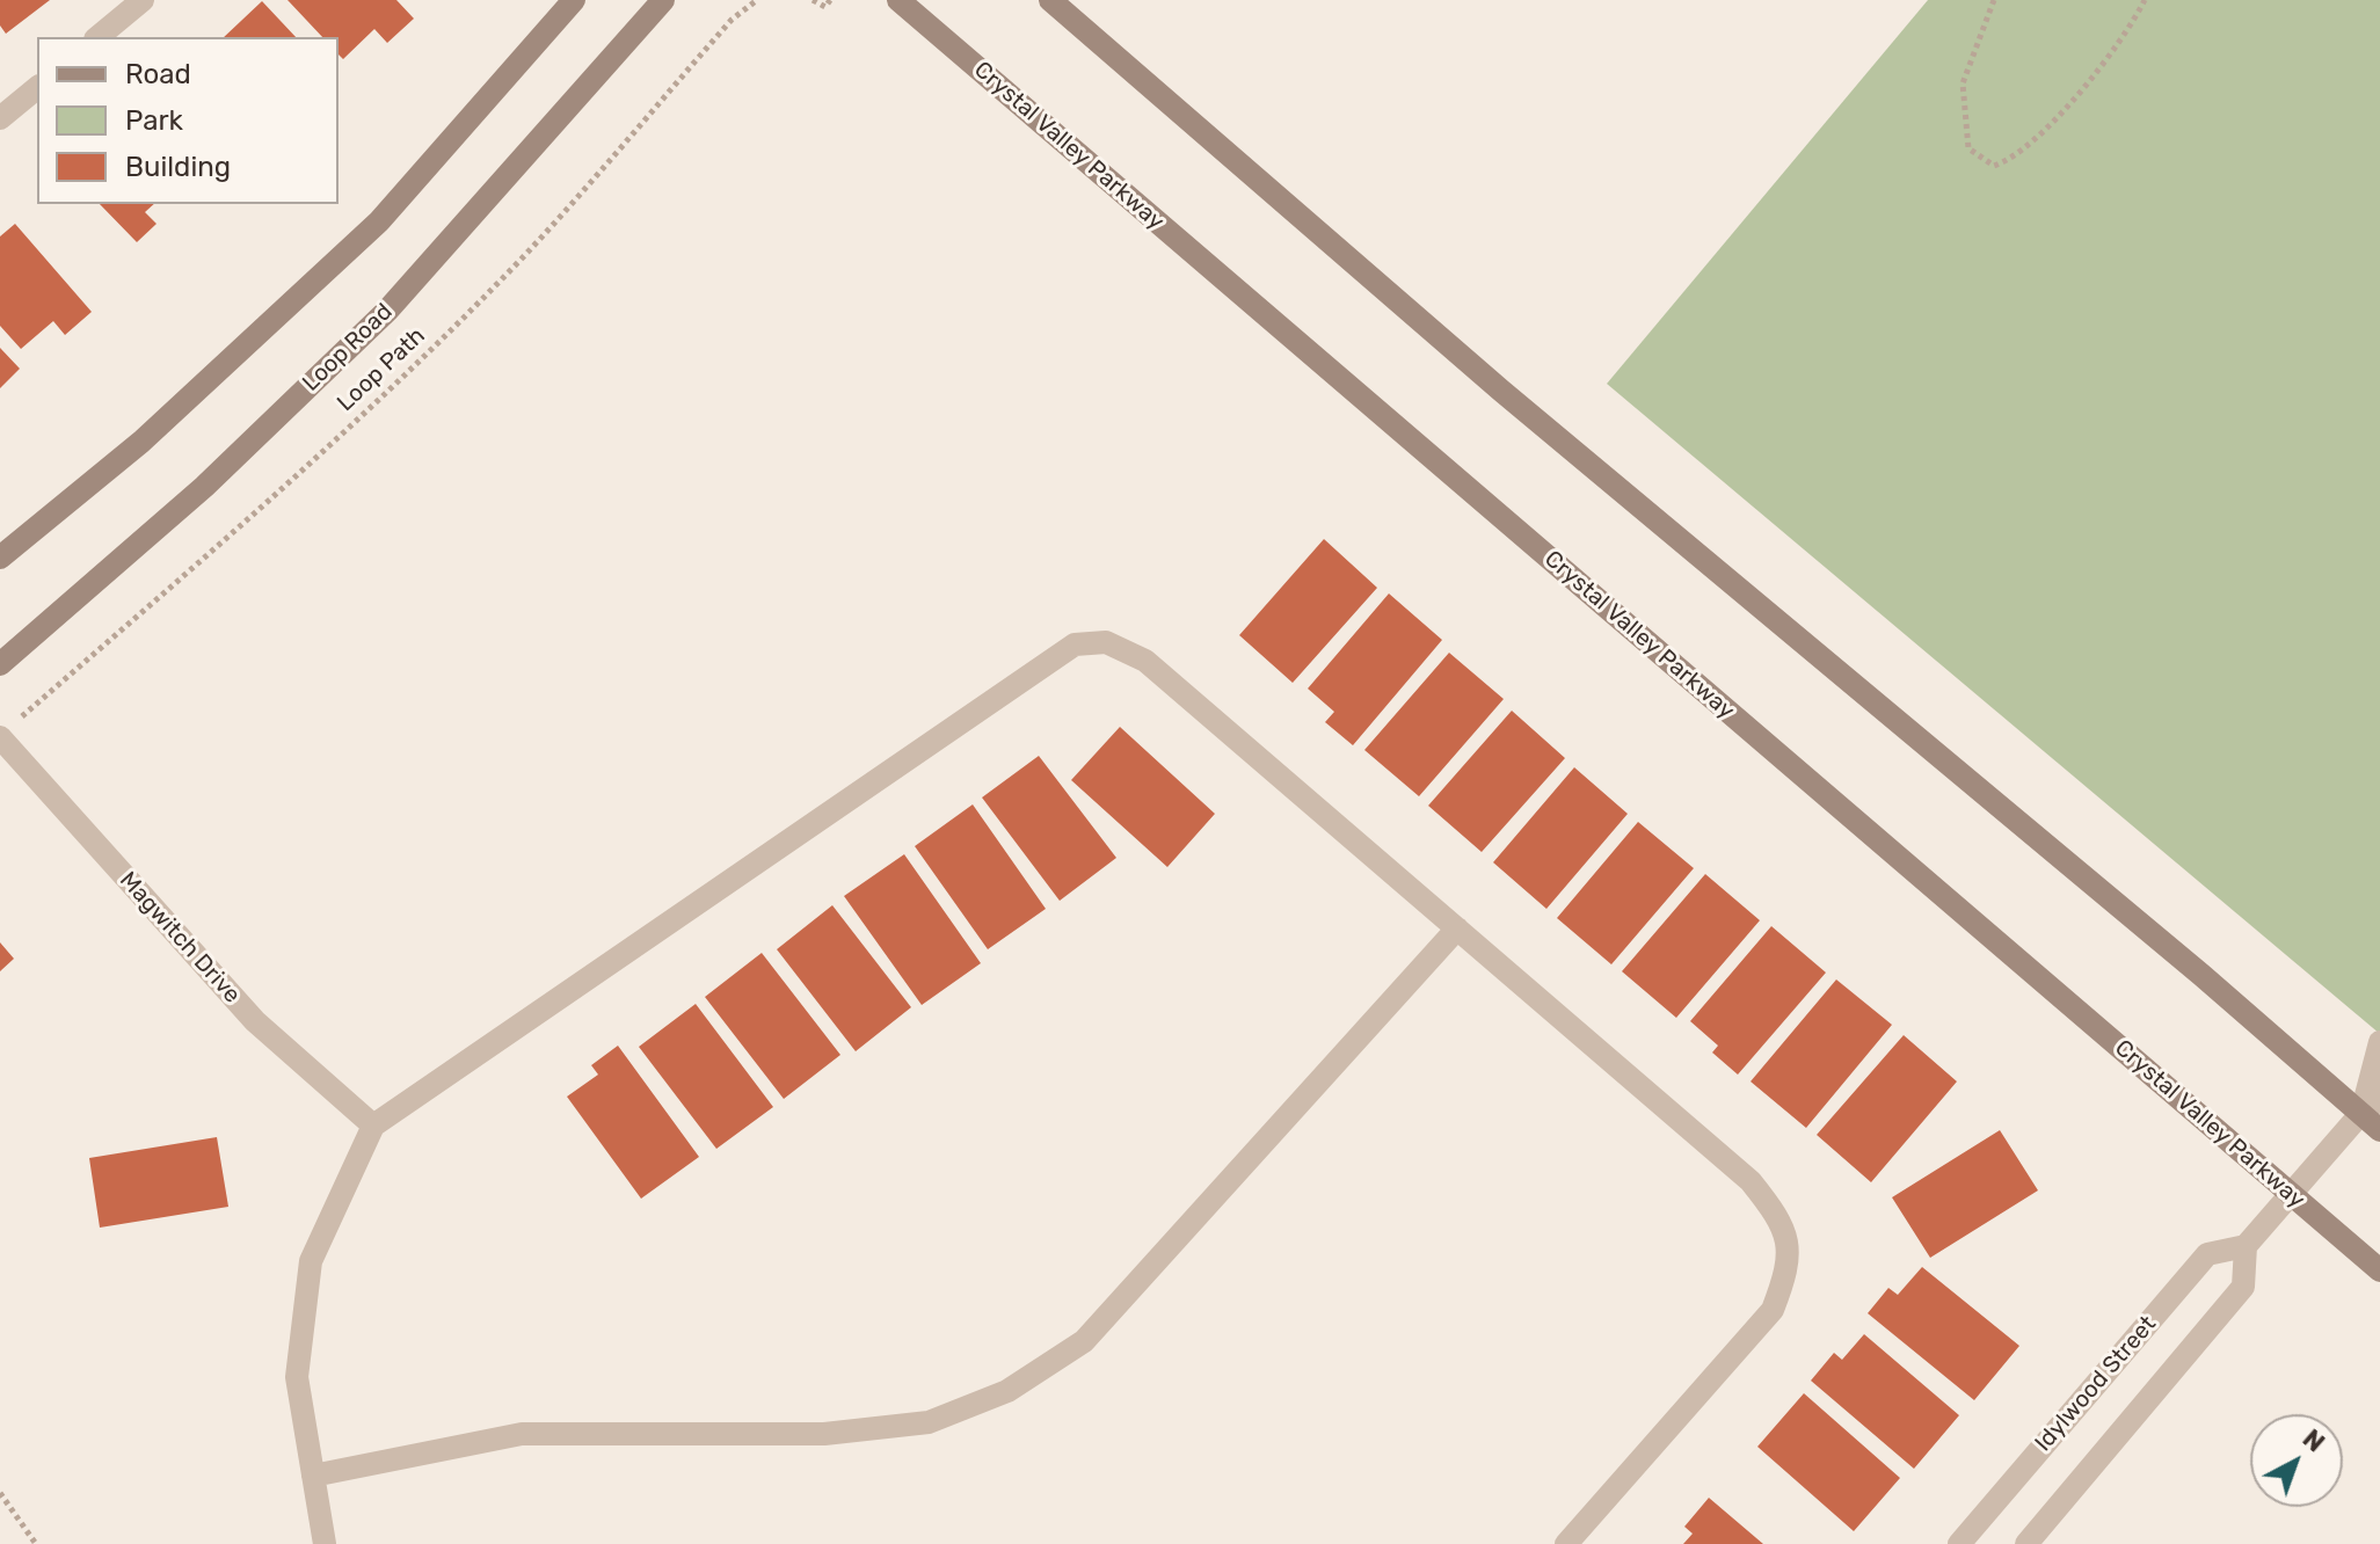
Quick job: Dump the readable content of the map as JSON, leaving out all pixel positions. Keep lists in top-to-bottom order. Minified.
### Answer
{"streets":{"main road":["Crystal Valley Parkway","Loop Road"],"street":["Magwitch Drive","Idylwood Street"],"path":["Loop Path"]},"crossings":[["Loop Path","Magwitch Drive"]],"legend":["Road","Park","Building"],"north":"top right"}
